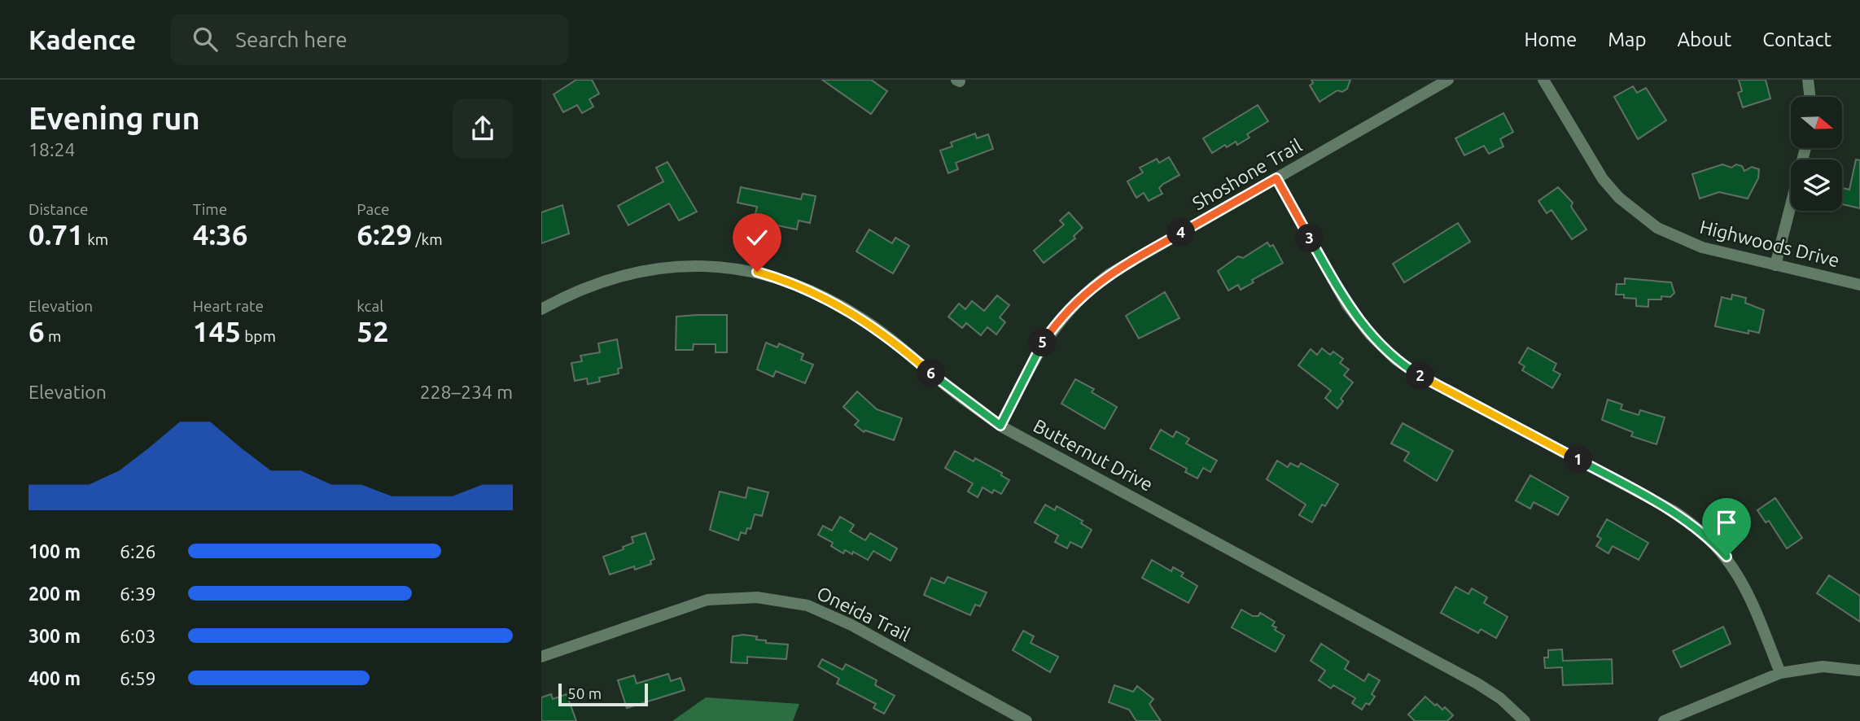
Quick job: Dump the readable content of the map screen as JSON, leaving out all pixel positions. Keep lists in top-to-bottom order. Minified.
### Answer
{"streets":{"street":["Shoshone Trail","Highwoods Drive","Butternut Drive","Oneida Trail"]},"crossings":[["Shoshone Trail","Butternut Drive"]],"scale_bar":"50 m","north":"right","page":{"header":"Kadence","search":"Search here","nav":["Home","Map","About","Contact"],"heading":["Evening run","18:24"],"stats":[["Distance","0.71 km"],["Time","4:36"],["Pace","6:29 /km"],["Elevation","6 m"],["Heart rate","145 bpm"],["kcal","52"]],"pins":["4","3","5","6","2","1"],"chart":["Elevation","228–234 m"],"list":[{"name":"100 m","note":"6:26"},{"name":"200 m","note":"6:39"},{"name":"300 m","note":"6:03"},{"name":"400 m","note":"6:59"}],"scale":"50 m"}}
